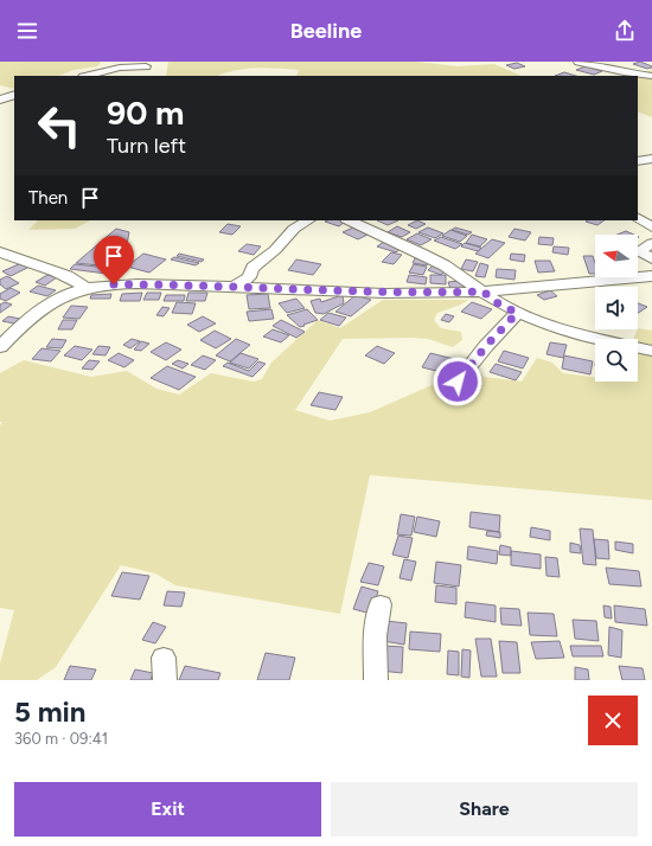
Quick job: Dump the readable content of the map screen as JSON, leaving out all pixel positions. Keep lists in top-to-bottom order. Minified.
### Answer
{"north":"left","page":{"header":"Beeline","turn":["90 m","Turn left"],"then":"Then","heading":["5 min","360 m · 09:41"],"buttons":["Exit","Share"]}}
